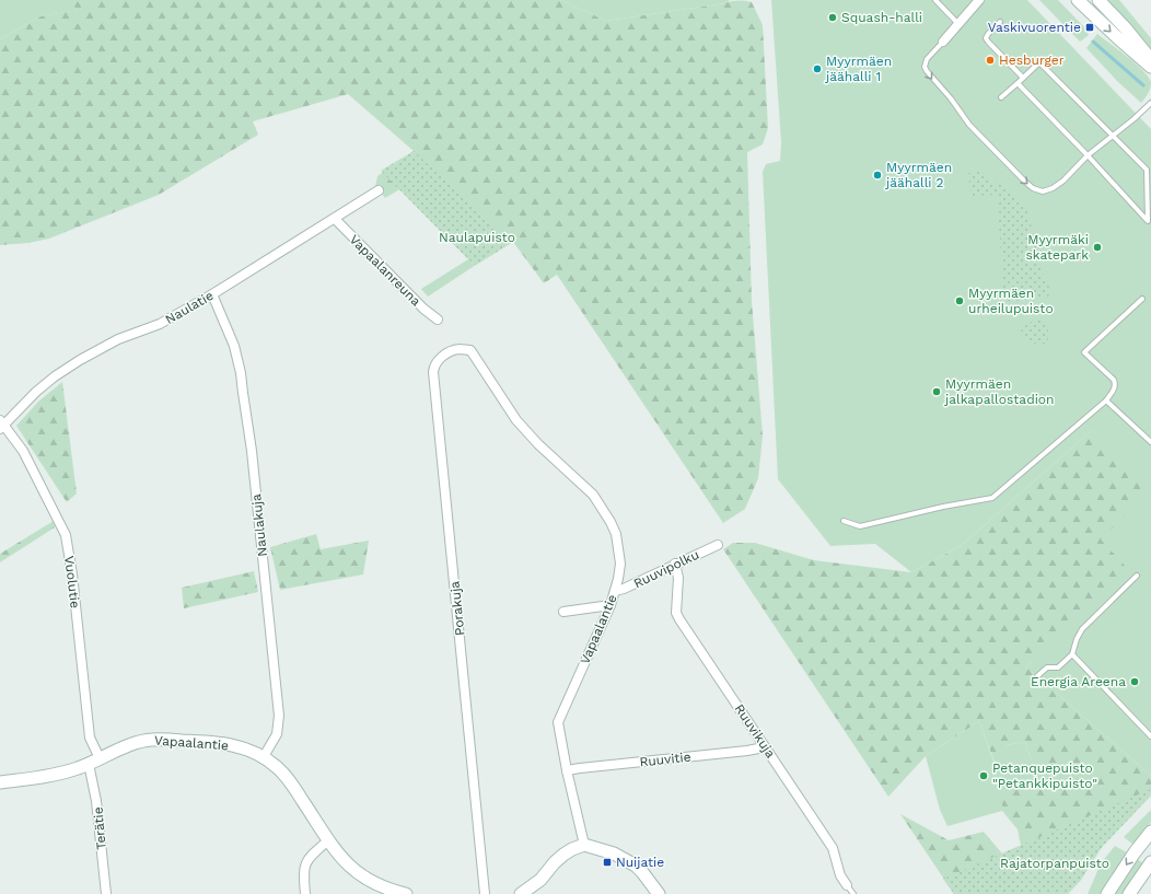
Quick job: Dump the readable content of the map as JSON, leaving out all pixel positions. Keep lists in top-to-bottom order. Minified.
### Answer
{"streets":{"street":["Vapaalanreuna","Naulatie","Naulakuja","Ruuvipolku","Vuolutie","Porakuja","Vapaalantie","Ruuvikuja","Ruuvitie","Terätie"]},"crossings":[["Vapaalanreuna","Naulatie"],["Naulatie","Naulakuja"],["Naulatie","Vuolutie"],["Naulakuja","Vapaalantie"],["Ruuvipolku","Vapaalantie"],["Ruuvipolku","Ruuvikuja"],["Vuolutie","Vapaalantie"],["Vuolutie","Terätie"],["Porakuja","Vapaalantie"],["Vapaalantie","Ruuvitie"],["Vapaalantie","Terätie"],["Ruuvikuja","Ruuvitie"]],"parks":["Naulapuisto","Rajatorpanpuisto"],"places":{"other":["Squash-halli","Hesburger","Myyrmäen jäähalli 1","Myyrmäen jäähalli 2","Myyrmäki skatepark","Myyrmäen urheilupuisto","Myyrmäen jalkapallostadion","Energia Areena","Petanquepuisto \"Petankkipuisto\""],"transit":["Vaskivuorentie","Nuijatie"]}}
